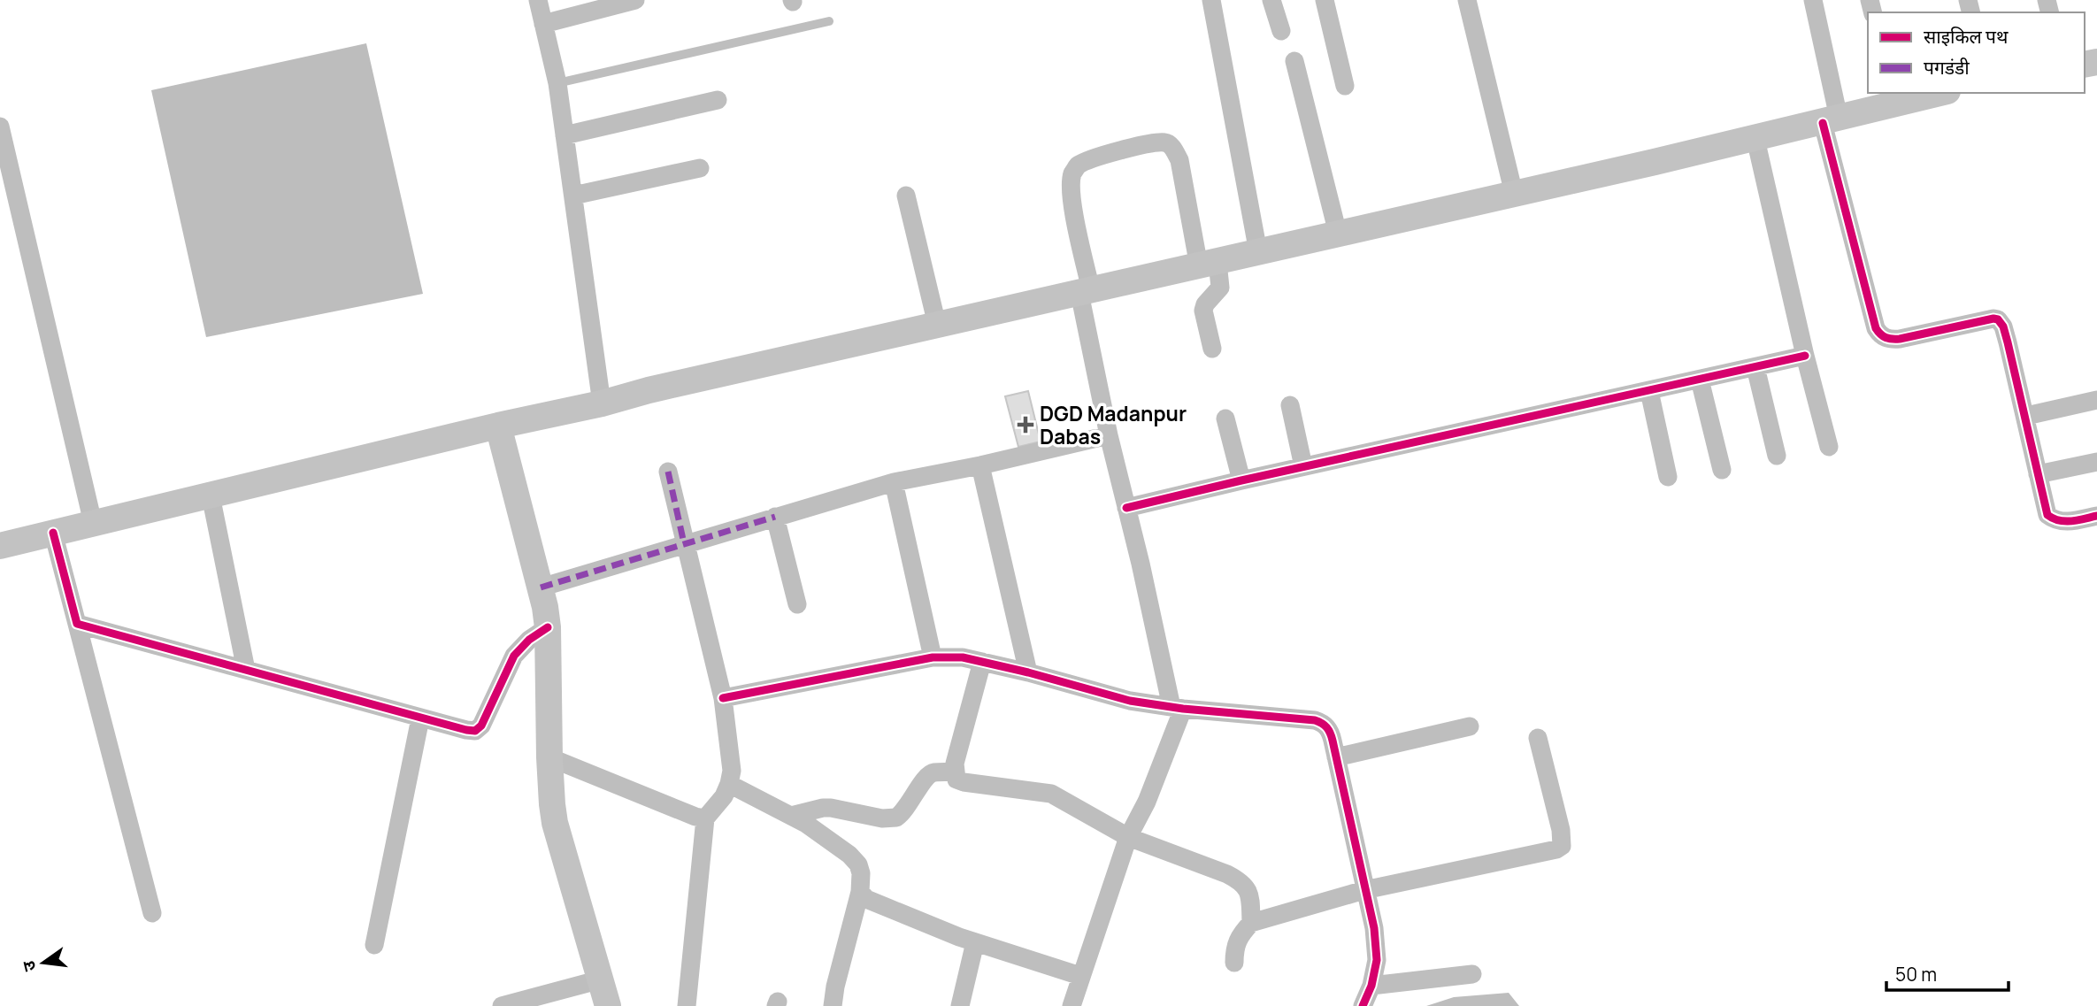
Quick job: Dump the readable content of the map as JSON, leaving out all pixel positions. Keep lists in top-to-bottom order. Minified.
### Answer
{"places":{"health":["DGD Madanpur Dabas"]},"legend":["साइकिल पथ","पगडंडी"],"scale_bar":"50 m","north":"left"}
